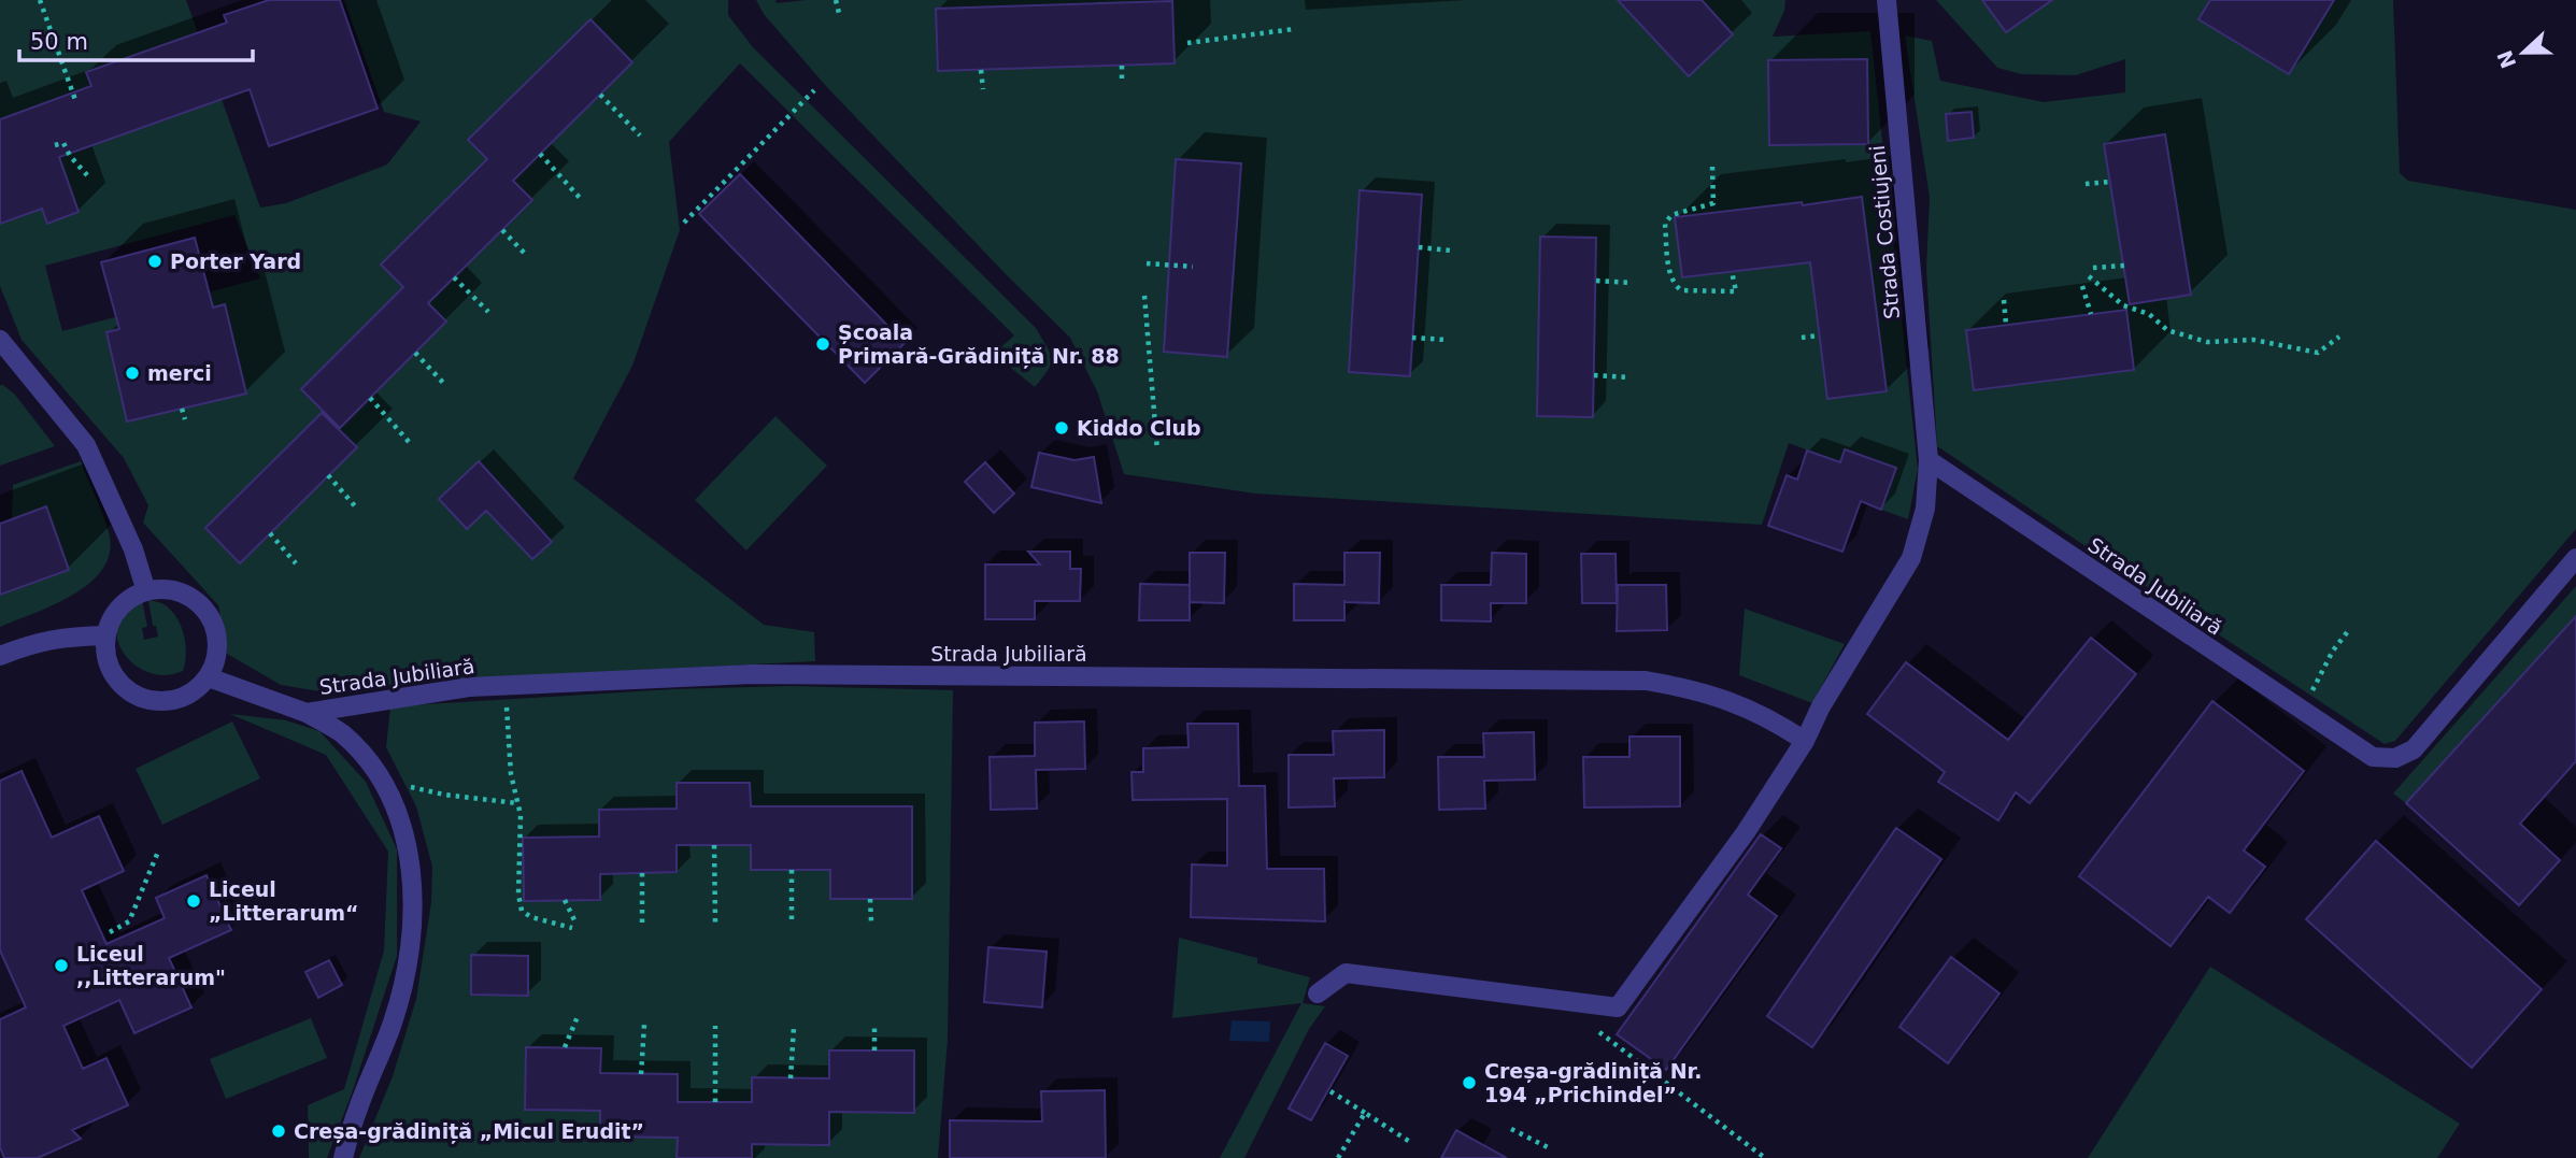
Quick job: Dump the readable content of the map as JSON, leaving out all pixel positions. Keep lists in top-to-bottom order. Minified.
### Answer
{"streets":{"street":["Strada Costiujeni","Strada Jubiliară"]},"crossings":[["Strada Costiujeni","Strada Jubiliară"]],"places":["Porter Yard","Școala Primară-Grădiniță Nr. 88","merci","Kiddo Club","Liceul „Litterarum“","Liceul ,,Litterarum\"","Creșa-grădiniță Nr. 194 „Prichindel”","Creșa-grădiniță „Micul Erudit”"],"scale_bar":"50 m","north":"left"}
